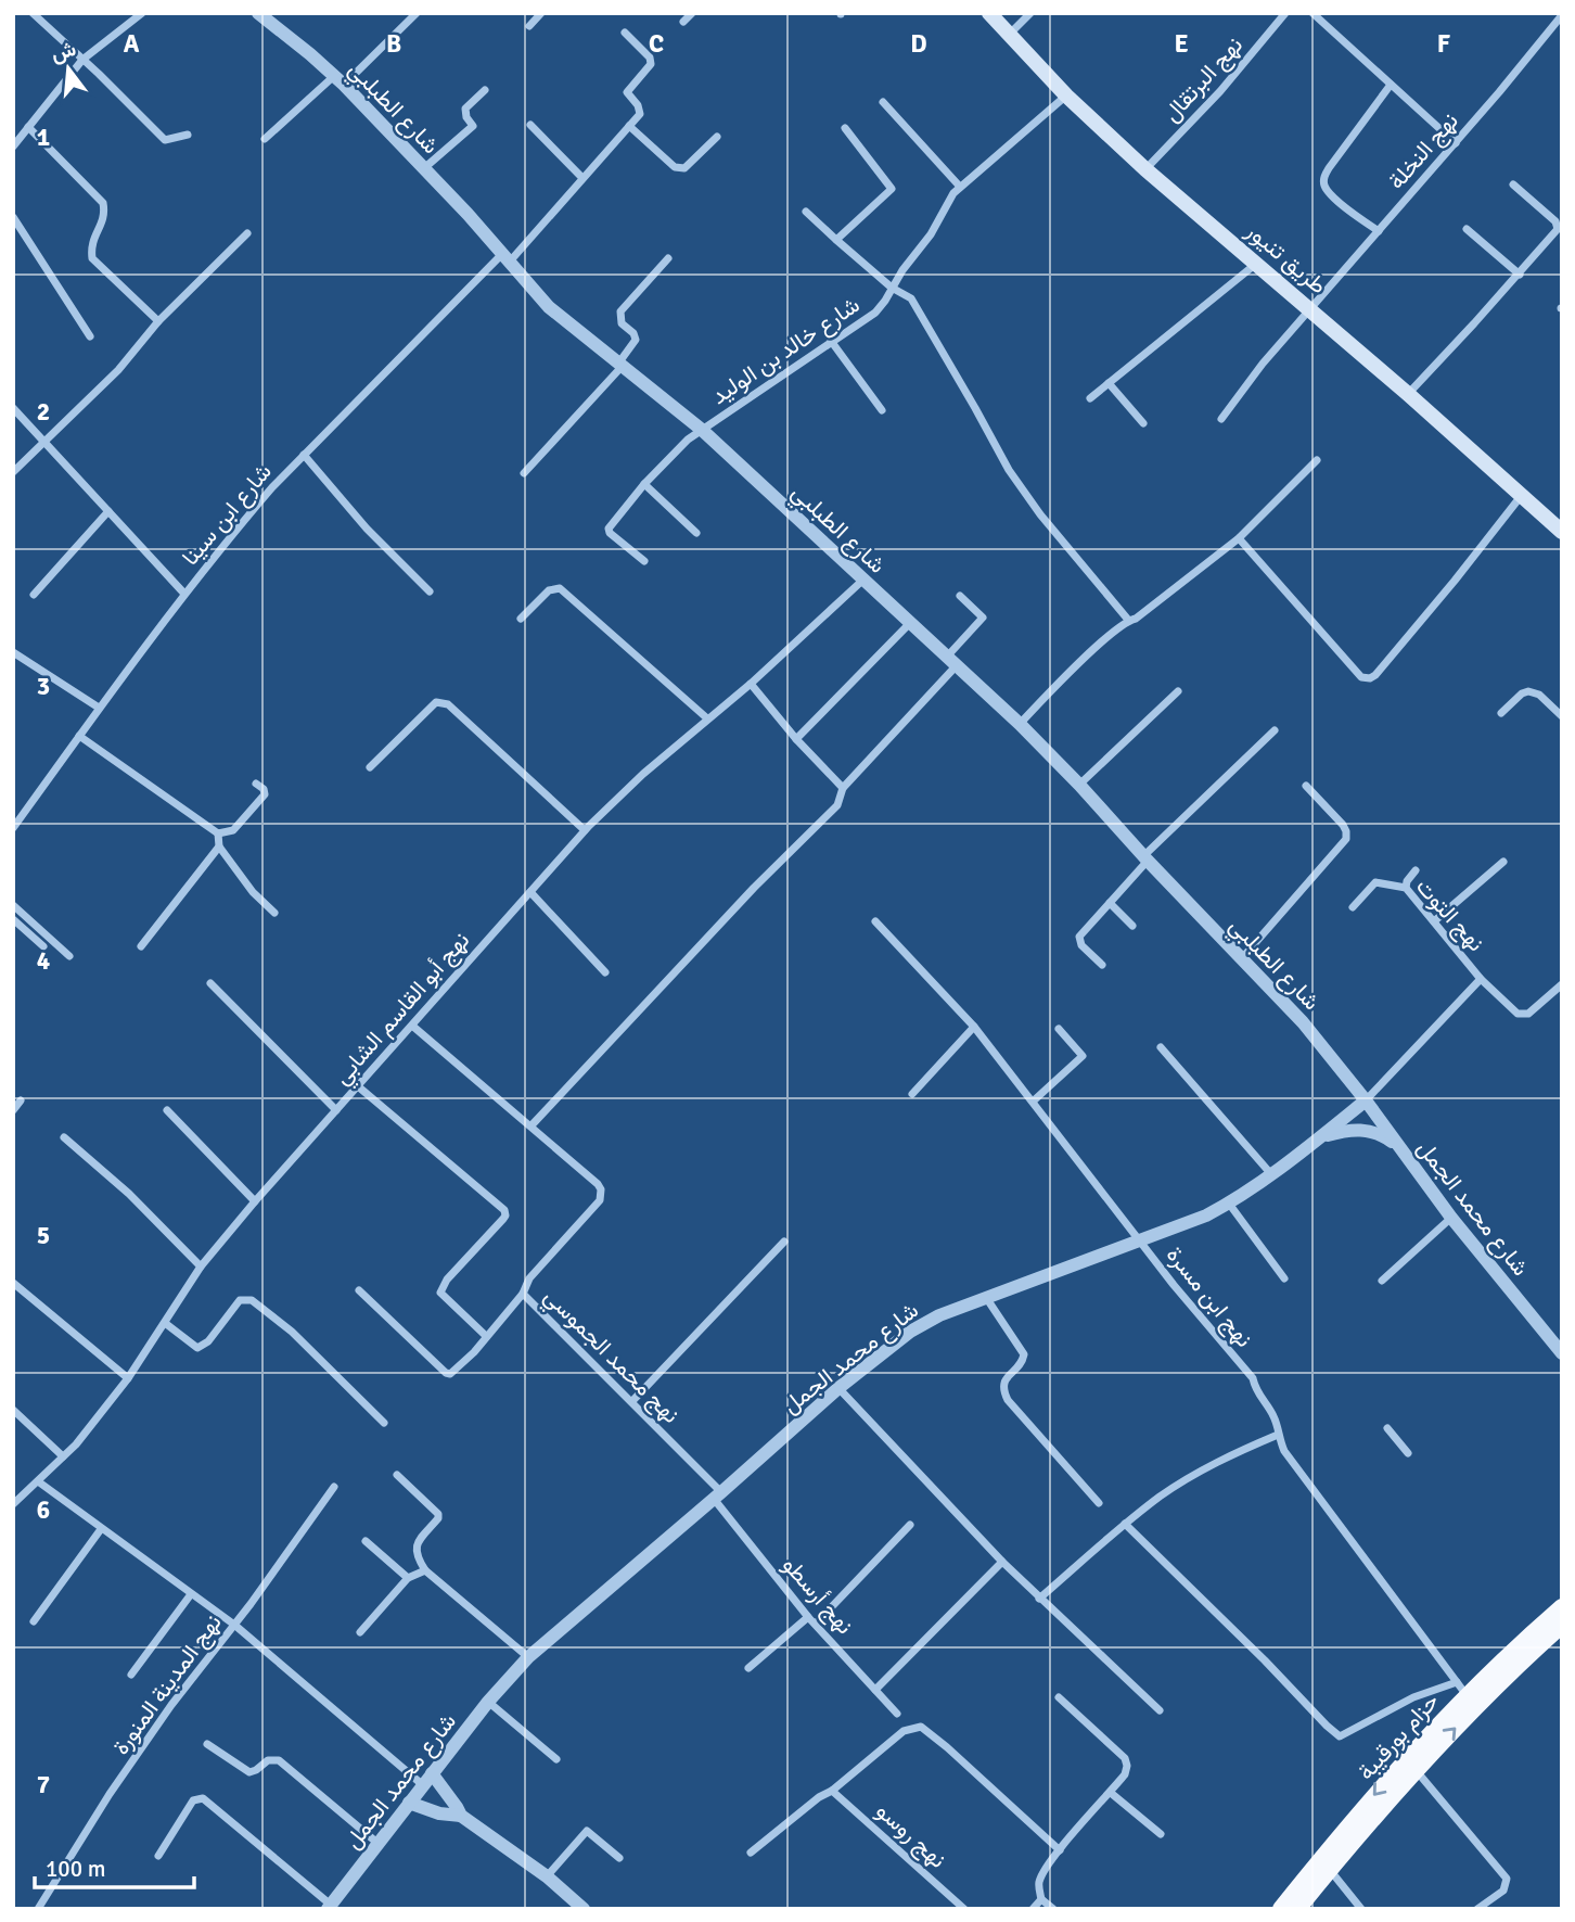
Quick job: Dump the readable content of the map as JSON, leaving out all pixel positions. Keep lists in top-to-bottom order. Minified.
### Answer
{"streets":{"highway":["حزام بورقيبة"],"main road":["طريق تنيور"],"street":["نهج البرتقال","شارع الطبلبي","نهج النخلة","شارع خالد بن الوليد","شارع ابن سينا","نهج التوت","نهج أبو القاسم الشابي","شارع محمد الجمل","نهج ابن مسرة","نهج محمد الجموسي","نهج أرسطو","نهج المدينة المنورة","نهج روسو"]},"crossings":[["نهج البرتقال","طريق تنيور"],["شارع الطبلبي","شارع خالد بن الوليد"],["شارع الطبلبي","شارع ابن سينا"],["شارع الطبلبي","نهج التوت"],["شارع الطبلبي","نهج أبو القاسم الشابي"],["شارع الطبلبي","شارع محمد الجمل"],["نهج النخلة","طريق تنيور"],["طريق تنيور","شارع خالد بن الوليد"],["نهج التوت","شارع محمد الجمل"],["شارع محمد الجمل","نهج ابن مسرة"],["شارع محمد الجمل","نهج محمد الجموسي"],["شارع محمد الجمل","نهج أرسطو"],["نهج ابن مسرة","حزام بورقيبة"],["نهج محمد الجموسي","نهج أرسطو"]],"scale_bar":"100 m","north":"top","grid":{"columns":["A","B","C","D","E","F"],"rows":["1","2","3","4","5","6","7"]}}
